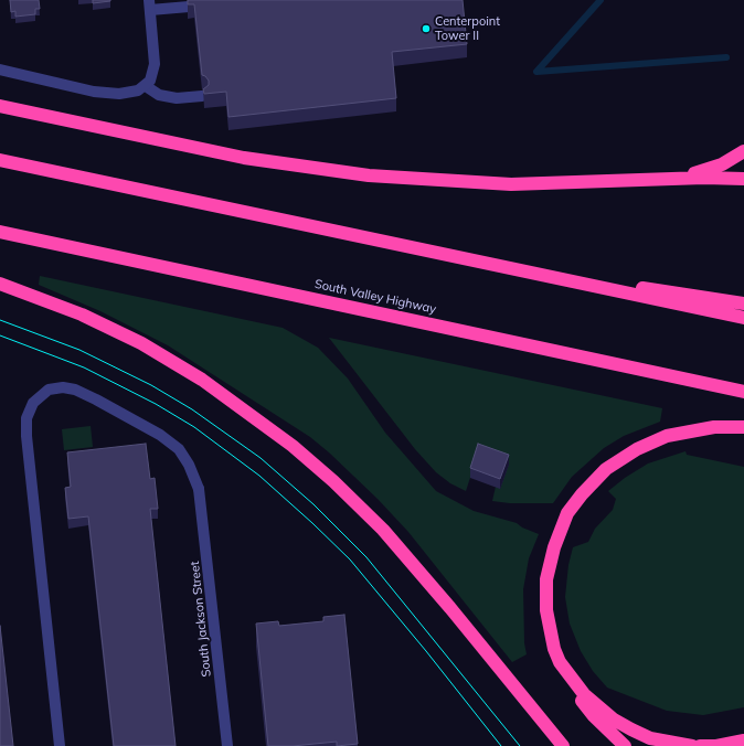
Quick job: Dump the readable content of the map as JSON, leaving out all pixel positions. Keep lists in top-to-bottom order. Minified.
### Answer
{"streets":{"highway":["South Valley Highway"],"street":["South Jackson Street"]},"places":["Centerpoint Tower II"]}
